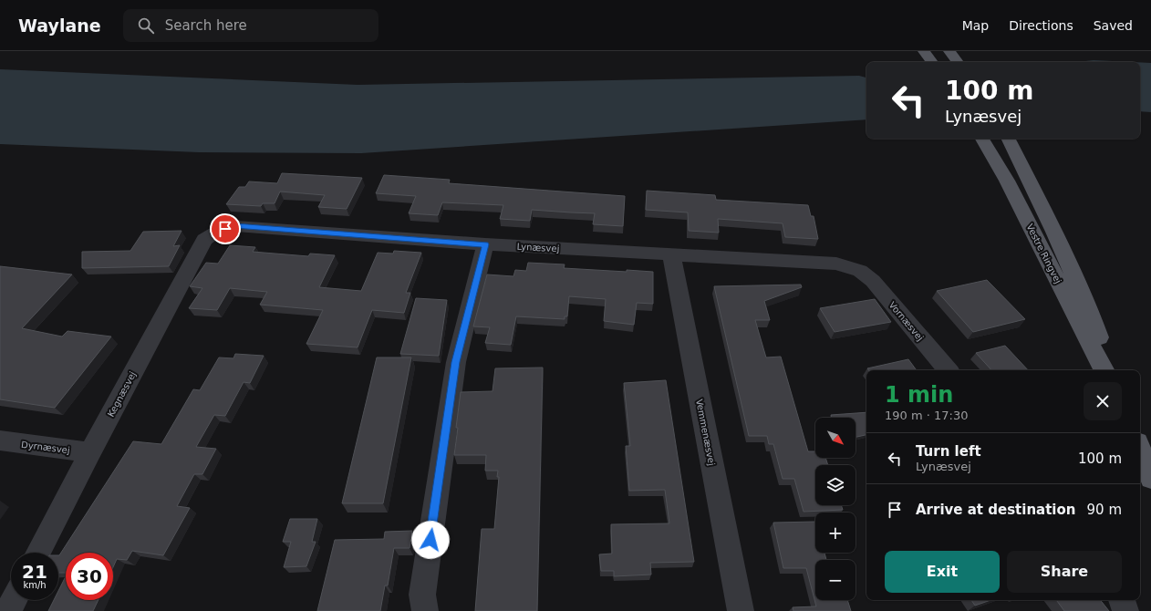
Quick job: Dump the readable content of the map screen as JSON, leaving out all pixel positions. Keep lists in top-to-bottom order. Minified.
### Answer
{"streets":{"main road":["Vestre Ringvej"],"street":["Lynæsvej","Vornæsvej","Kegnæsvej","Vemmenæsvej","Dyrnæsvej"]},"crossings":[["Lynæsvej","Vornæsvej"],["Lynæsvej","Kegnæsvej"],["Lynæsvej","Vemmenæsvej"],["Kegnæsvej","Dyrnæsvej"]],"north":"bottom right","page":{"header":"Waylane","search":"Search here","nav":["Map","Directions","Saved"],"turn":["100 m","Lynæsvej"],"heading":["1 min","190 m · 17:30"],"map_buttons":["+","−"],"list":[{"name":"Turn left","note":"Lynæsvej","value":"100 m"},{"name":"Arrive at destination","value":"90 m"}],"buttons":["Exit","Share"],"speed":"21 km/h","limit":"30"}}
